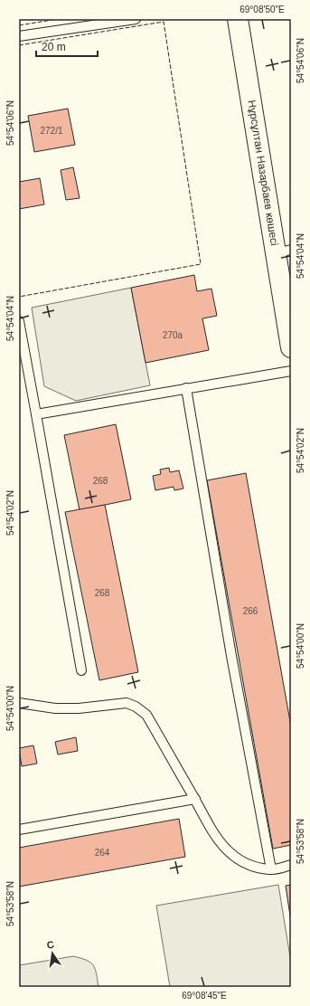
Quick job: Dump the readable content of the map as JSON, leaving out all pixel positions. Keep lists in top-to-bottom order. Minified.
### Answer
{"streets":{"main road":["Нұрсұлтан Назарбаев көшесі"]},"house_numbers":["272/1","270а","268","268","266","264"],"scale_bar":"20 m","north":"top","coordinates":["69°08'50\"E","54°54'06\"N","54°54'04\"N","54°54'02\"N","54°54'00\"N","54°53'58\"N","69°08'45\"E"]}
